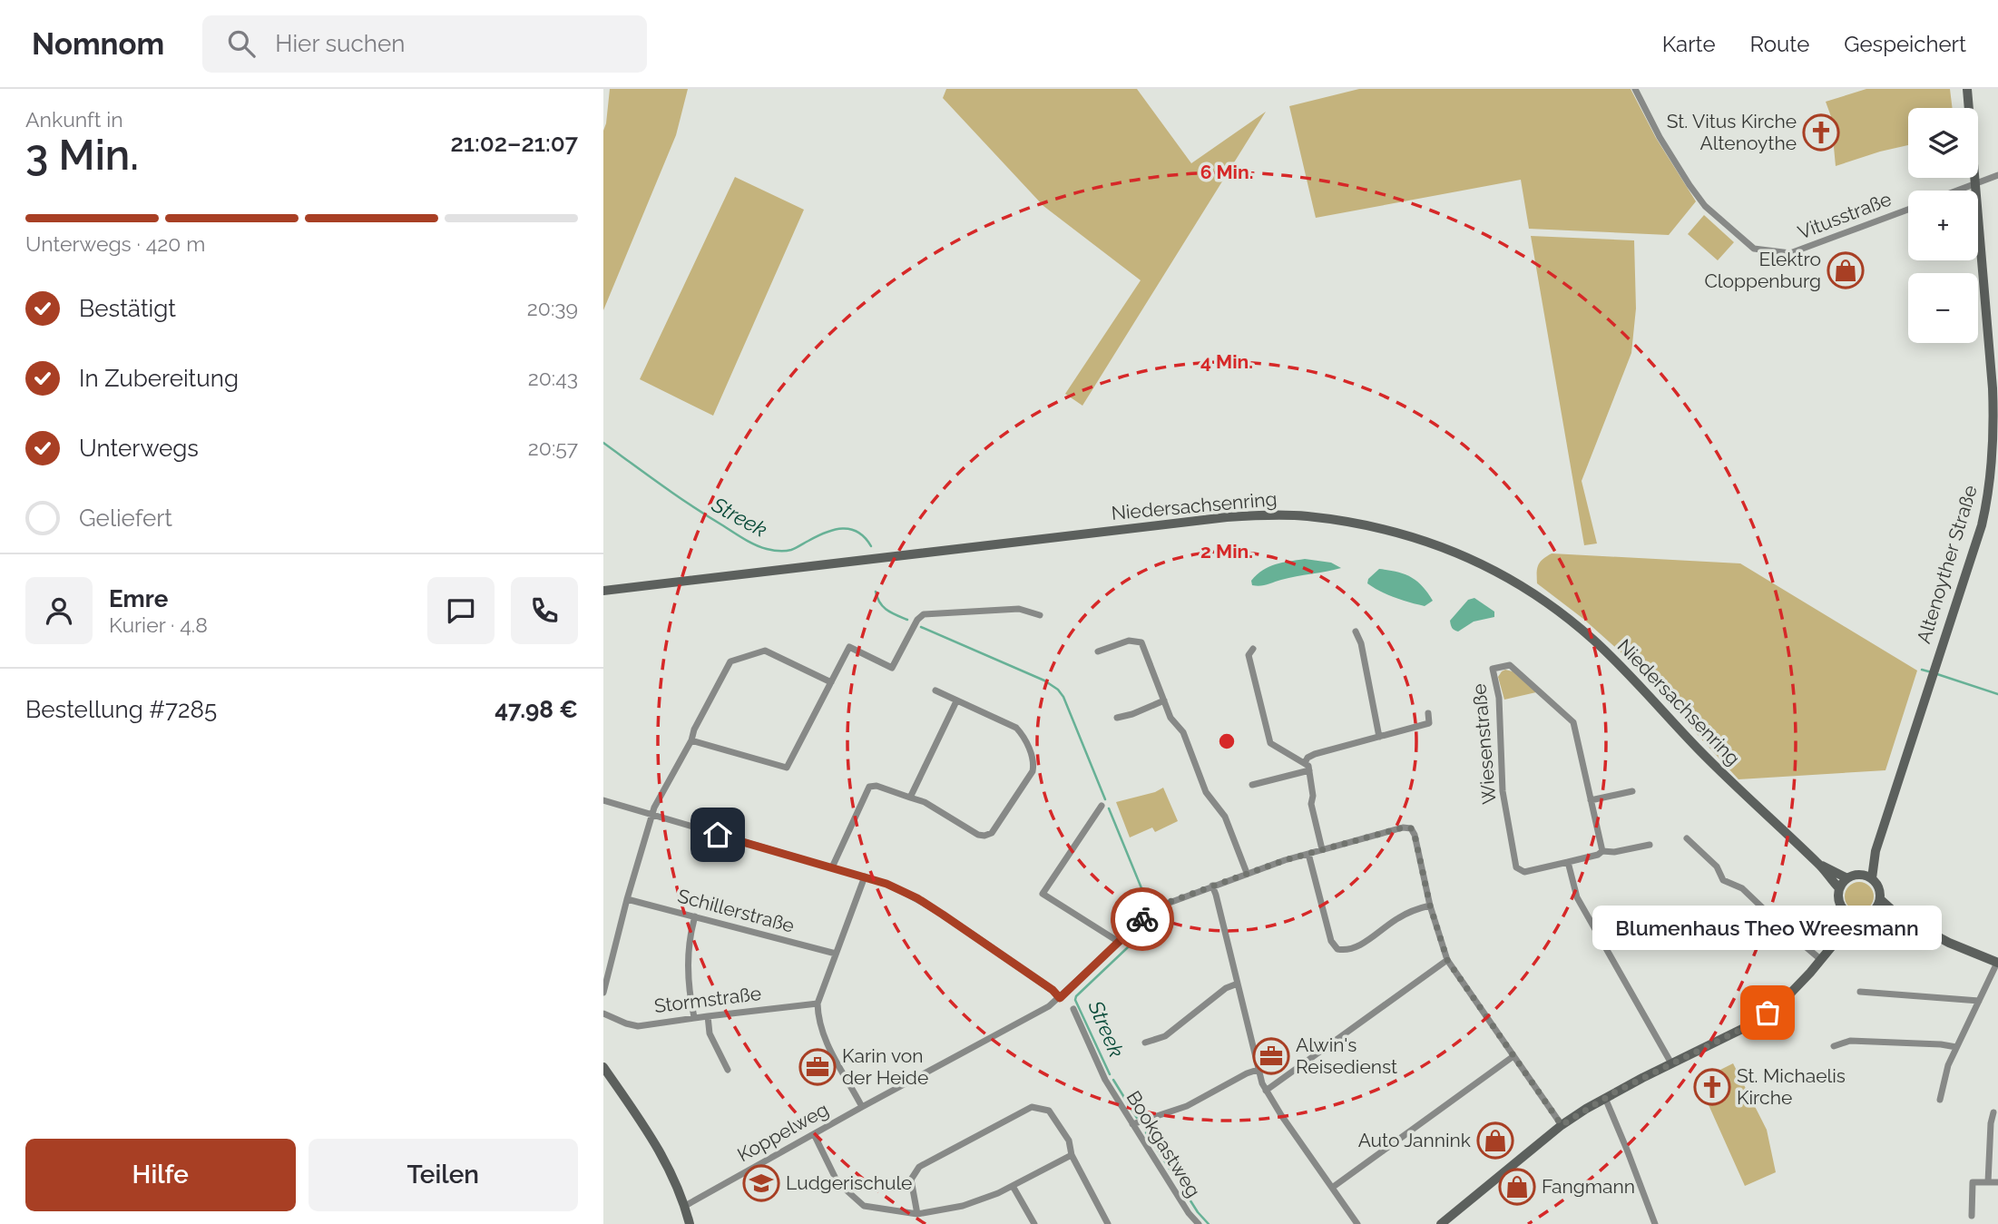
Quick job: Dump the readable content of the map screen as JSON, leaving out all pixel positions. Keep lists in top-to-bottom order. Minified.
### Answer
{"streets":{"main road":["Niedersachsenring","Altenoyther Straße"],"street":["Vitusstraße","Wiesenstraße","Schillerstraße","Stormstraße","Koppelweg","Bookgastweg"]},"crossings":[["Niedersachsenring","Altenoyther Straße"]],"water":["Streek"],"places":{"church":["St. Vitus Kirche Altenoythe","St. Michaelis Kirche"],"shop":["Elektro Cloppenburg","Auto Jannink","Fangmann"],"other":["Blumenhaus Theo Wreesmann"],"office":["Alwin's Reisedienst","Karin von der Heide"],"school or university":["Ludgerischule"]},"page":{"header":"Nomnom","search":"Hier suchen","nav":["Karte","Route","Gespeichert"],"heading":["3 Min.","Ankunft in","21:02–21:07"],"panel":["Emre","Kurier · 4.8","Bestellung #7285","47.98 €"],"map_buttons":["+","−"],"bar":"Unterwegs · 420 m","list":[["Bestätigt","20:39"],["In Zubereitung","20:43"],["Unterwegs","20:57"],"Geliefert"],"bubble":"Blumenhaus Theo Wreesmann","buttons":["Hilfe","Teilen"]},"rings":["6 Min.","4 Min.","2 Min."]}
